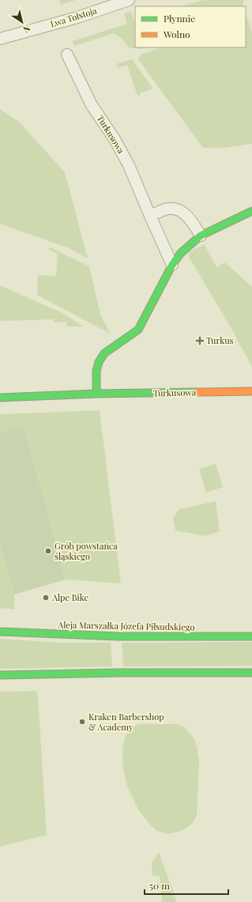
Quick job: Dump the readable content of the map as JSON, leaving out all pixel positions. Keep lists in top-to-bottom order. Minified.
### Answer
{"streets":{"street":["Lwa Tołstoja","Turkusowa","Aleja Marszałka Józefa Piłsudskiego"]},"places":{"health":["Turkus"],"other":["Grób powstańca śląskiego","Alpe Bike","Kraken Barbershop & Academy"]},"legend":["Płynnie","Wolno"],"scale_bar":"50 m","north":"bottom right"}
